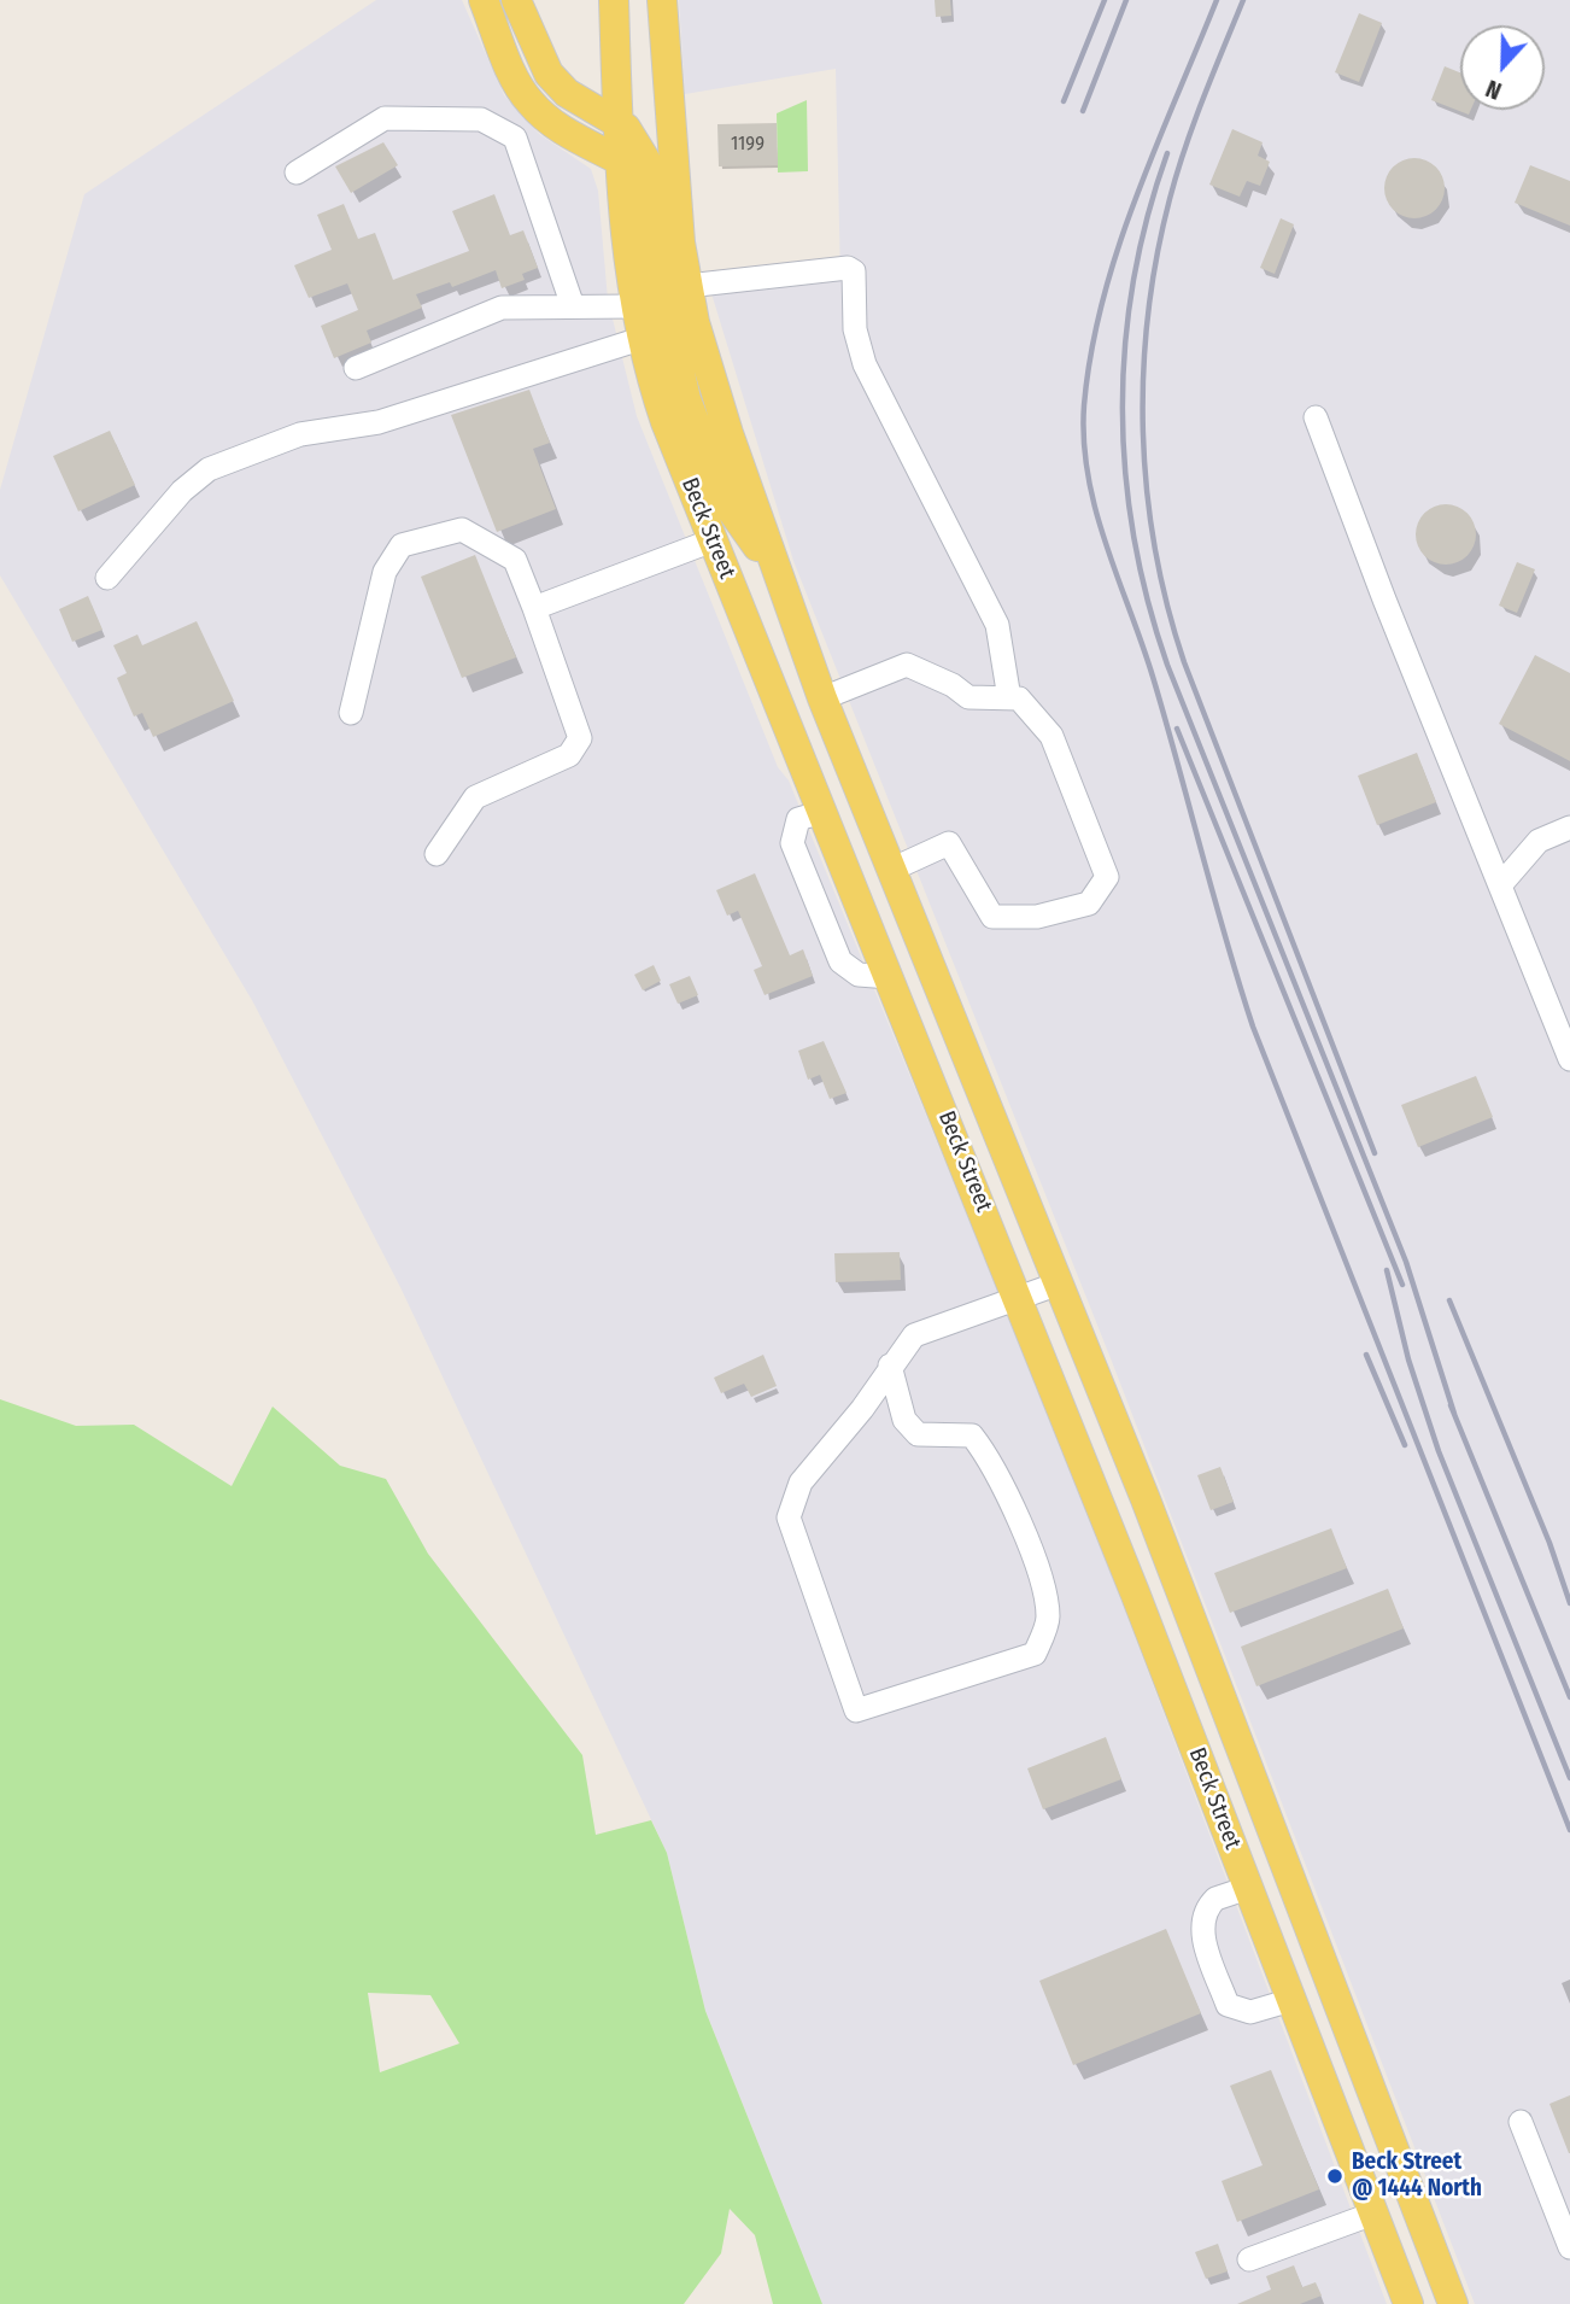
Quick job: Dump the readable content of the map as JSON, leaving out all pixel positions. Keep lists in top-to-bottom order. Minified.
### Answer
{"streets":{"main road":["Beck Street"]},"places":["Beck Street @ 1444 North"],"house_numbers":["1199"],"north":"bottom"}
